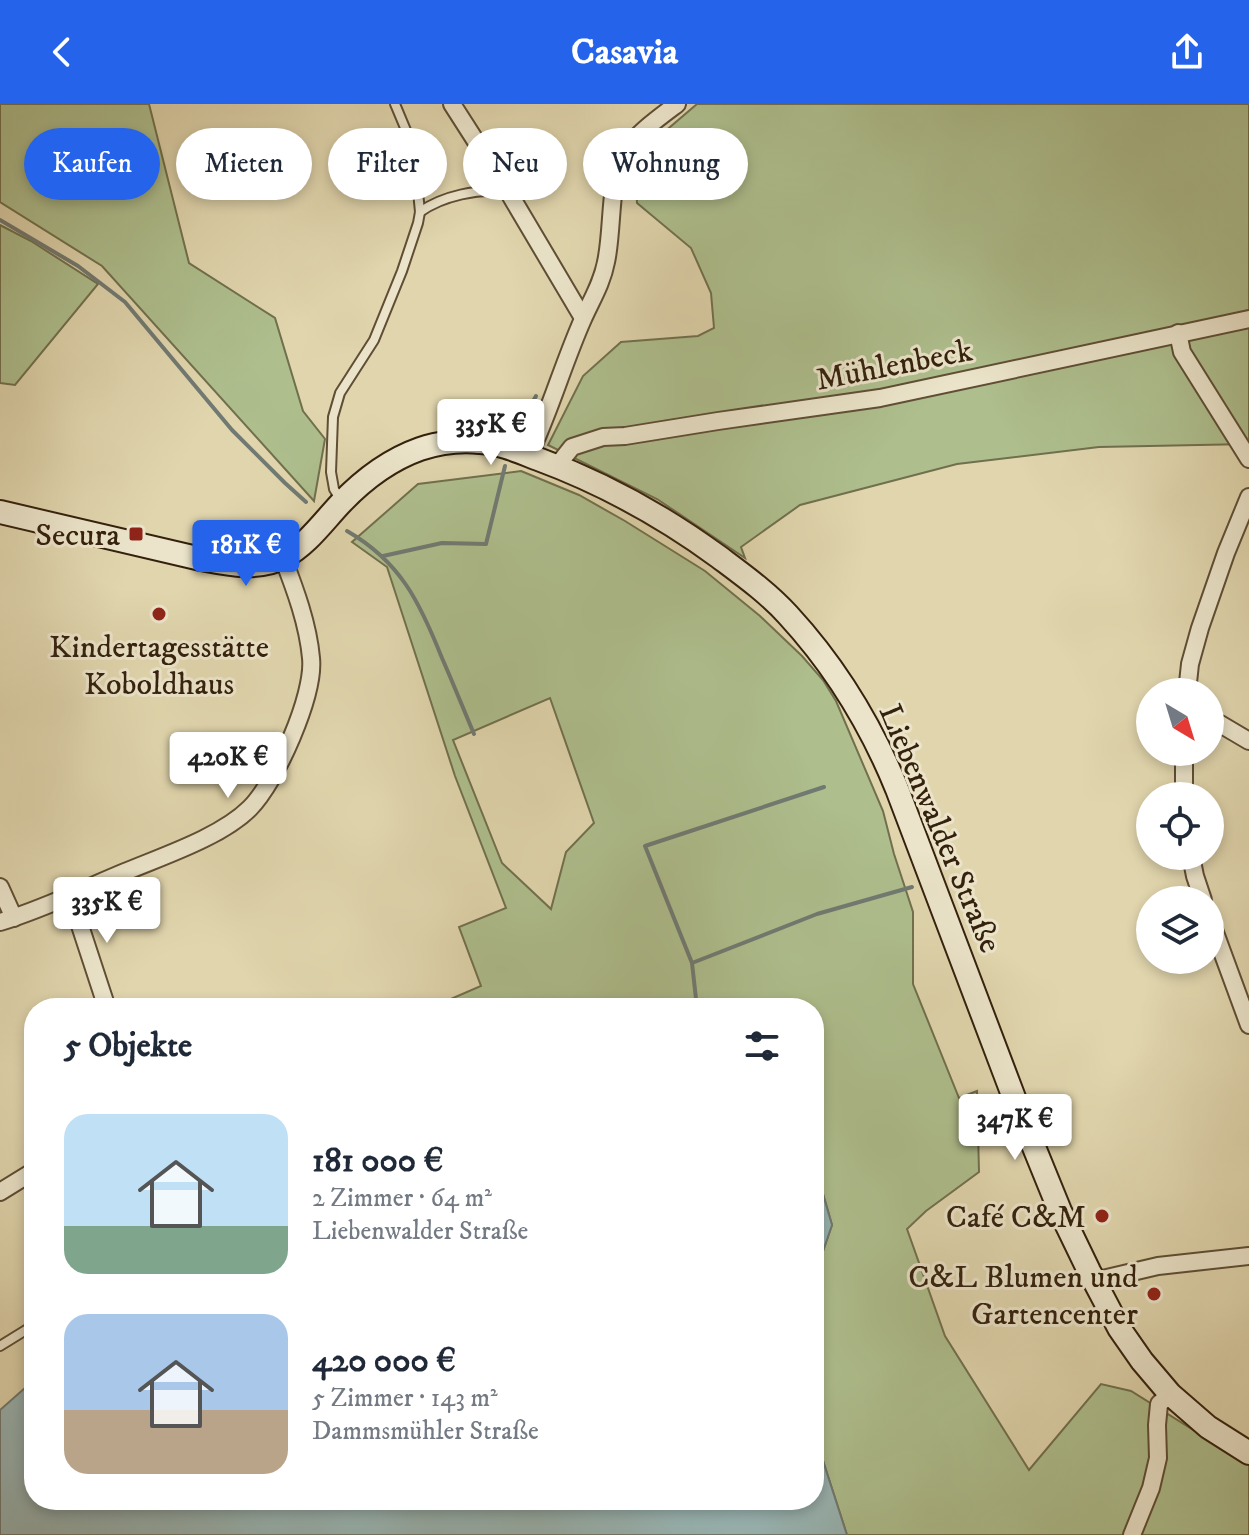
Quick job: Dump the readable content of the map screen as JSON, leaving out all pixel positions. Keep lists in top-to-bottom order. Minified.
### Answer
{"streets":{"main road":["Liebenwalder Straße"],"street":["Mühlenbeck"]},"crossings":[["Mühlenbeck","Liebenwalder Straße"]],"places":{"transit":["Secura"],"other":["Kindertagesstätte Koboldhaus","Café C&M","C&L Blumen und Gartencenter"]},"north":"bottom right","page":{"header":"Casavia","chip":["Kaufen","Mieten","Filter","Neu","Wohnung"],"price":["335K €","181K €","420K €","335K €","347K €"],"heading":"5 Objekte","list":[{"name":"181 000 €","note":"2 Zimmer · 64 m² · Liebenwalder Straße"},{"name":"420 000 €","note":"5 Zimmer · 143 m² · Dammsmühler Straße"}]}}
